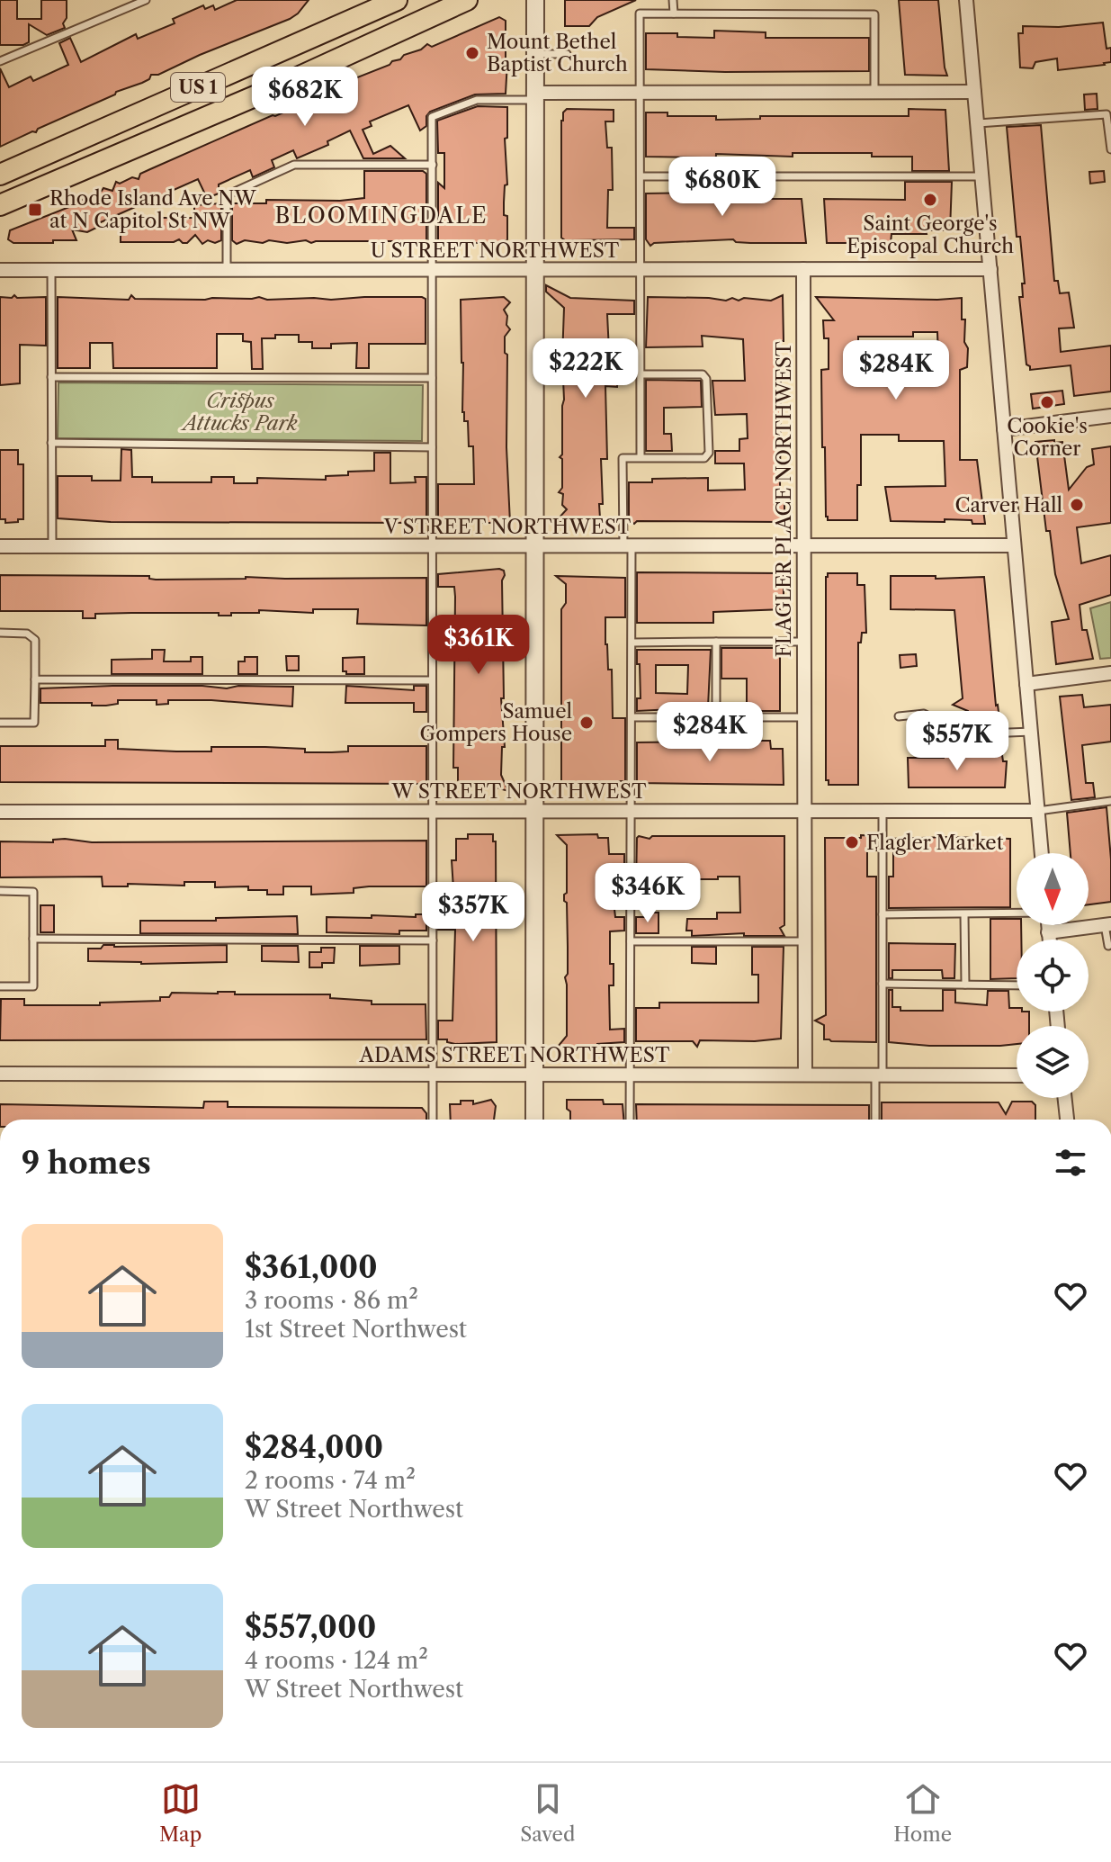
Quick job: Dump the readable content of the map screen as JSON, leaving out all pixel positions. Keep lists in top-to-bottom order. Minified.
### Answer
{"streets":{"main road":["US 1"],"street":["U STREET NORTHWEST","FLAGLER PLACE NORTHWEST","V STREET NORTHWEST","W STREET NORTHWEST","ADAMS STREET NORTHWEST"]},"crossings":[["U STREET NORTHWEST","FLAGLER PLACE NORTHWEST"],["FLAGLER PLACE NORTHWEST","V STREET NORTHWEST"],["FLAGLER PLACE NORTHWEST","W STREET NORTHWEST"],["FLAGLER PLACE NORTHWEST","ADAMS STREET NORTHWEST"]],"districts":["BLOOMINGDALE"],"parks":["Crispus Attucks Park"],"places":{"other":["Mount Bethel Baptist Church","Saint George's Episcopal Church","Cookie's Corner","Carver Hall","Samuel Gompers House","Flagler Market"],"transit":["Rhode Island Ave NW at N Capitol St NW"]},"north":"bottom","page":{"price":["$682K","$680K","$222K","$284K","$361K","$284K","$557K","$346K","$357K"],"heading":"9 homes","list":[{"name":"$361,000","note":"3 rooms · 86 m² · 1st Street Northwest"},{"name":"$284,000","note":"2 rooms · 74 m² · W Street Northwest"},{"name":"$557,000","note":"4 rooms · 124 m² · W Street Northwest"}],"tabs":["Map","Saved","Home"]}}
